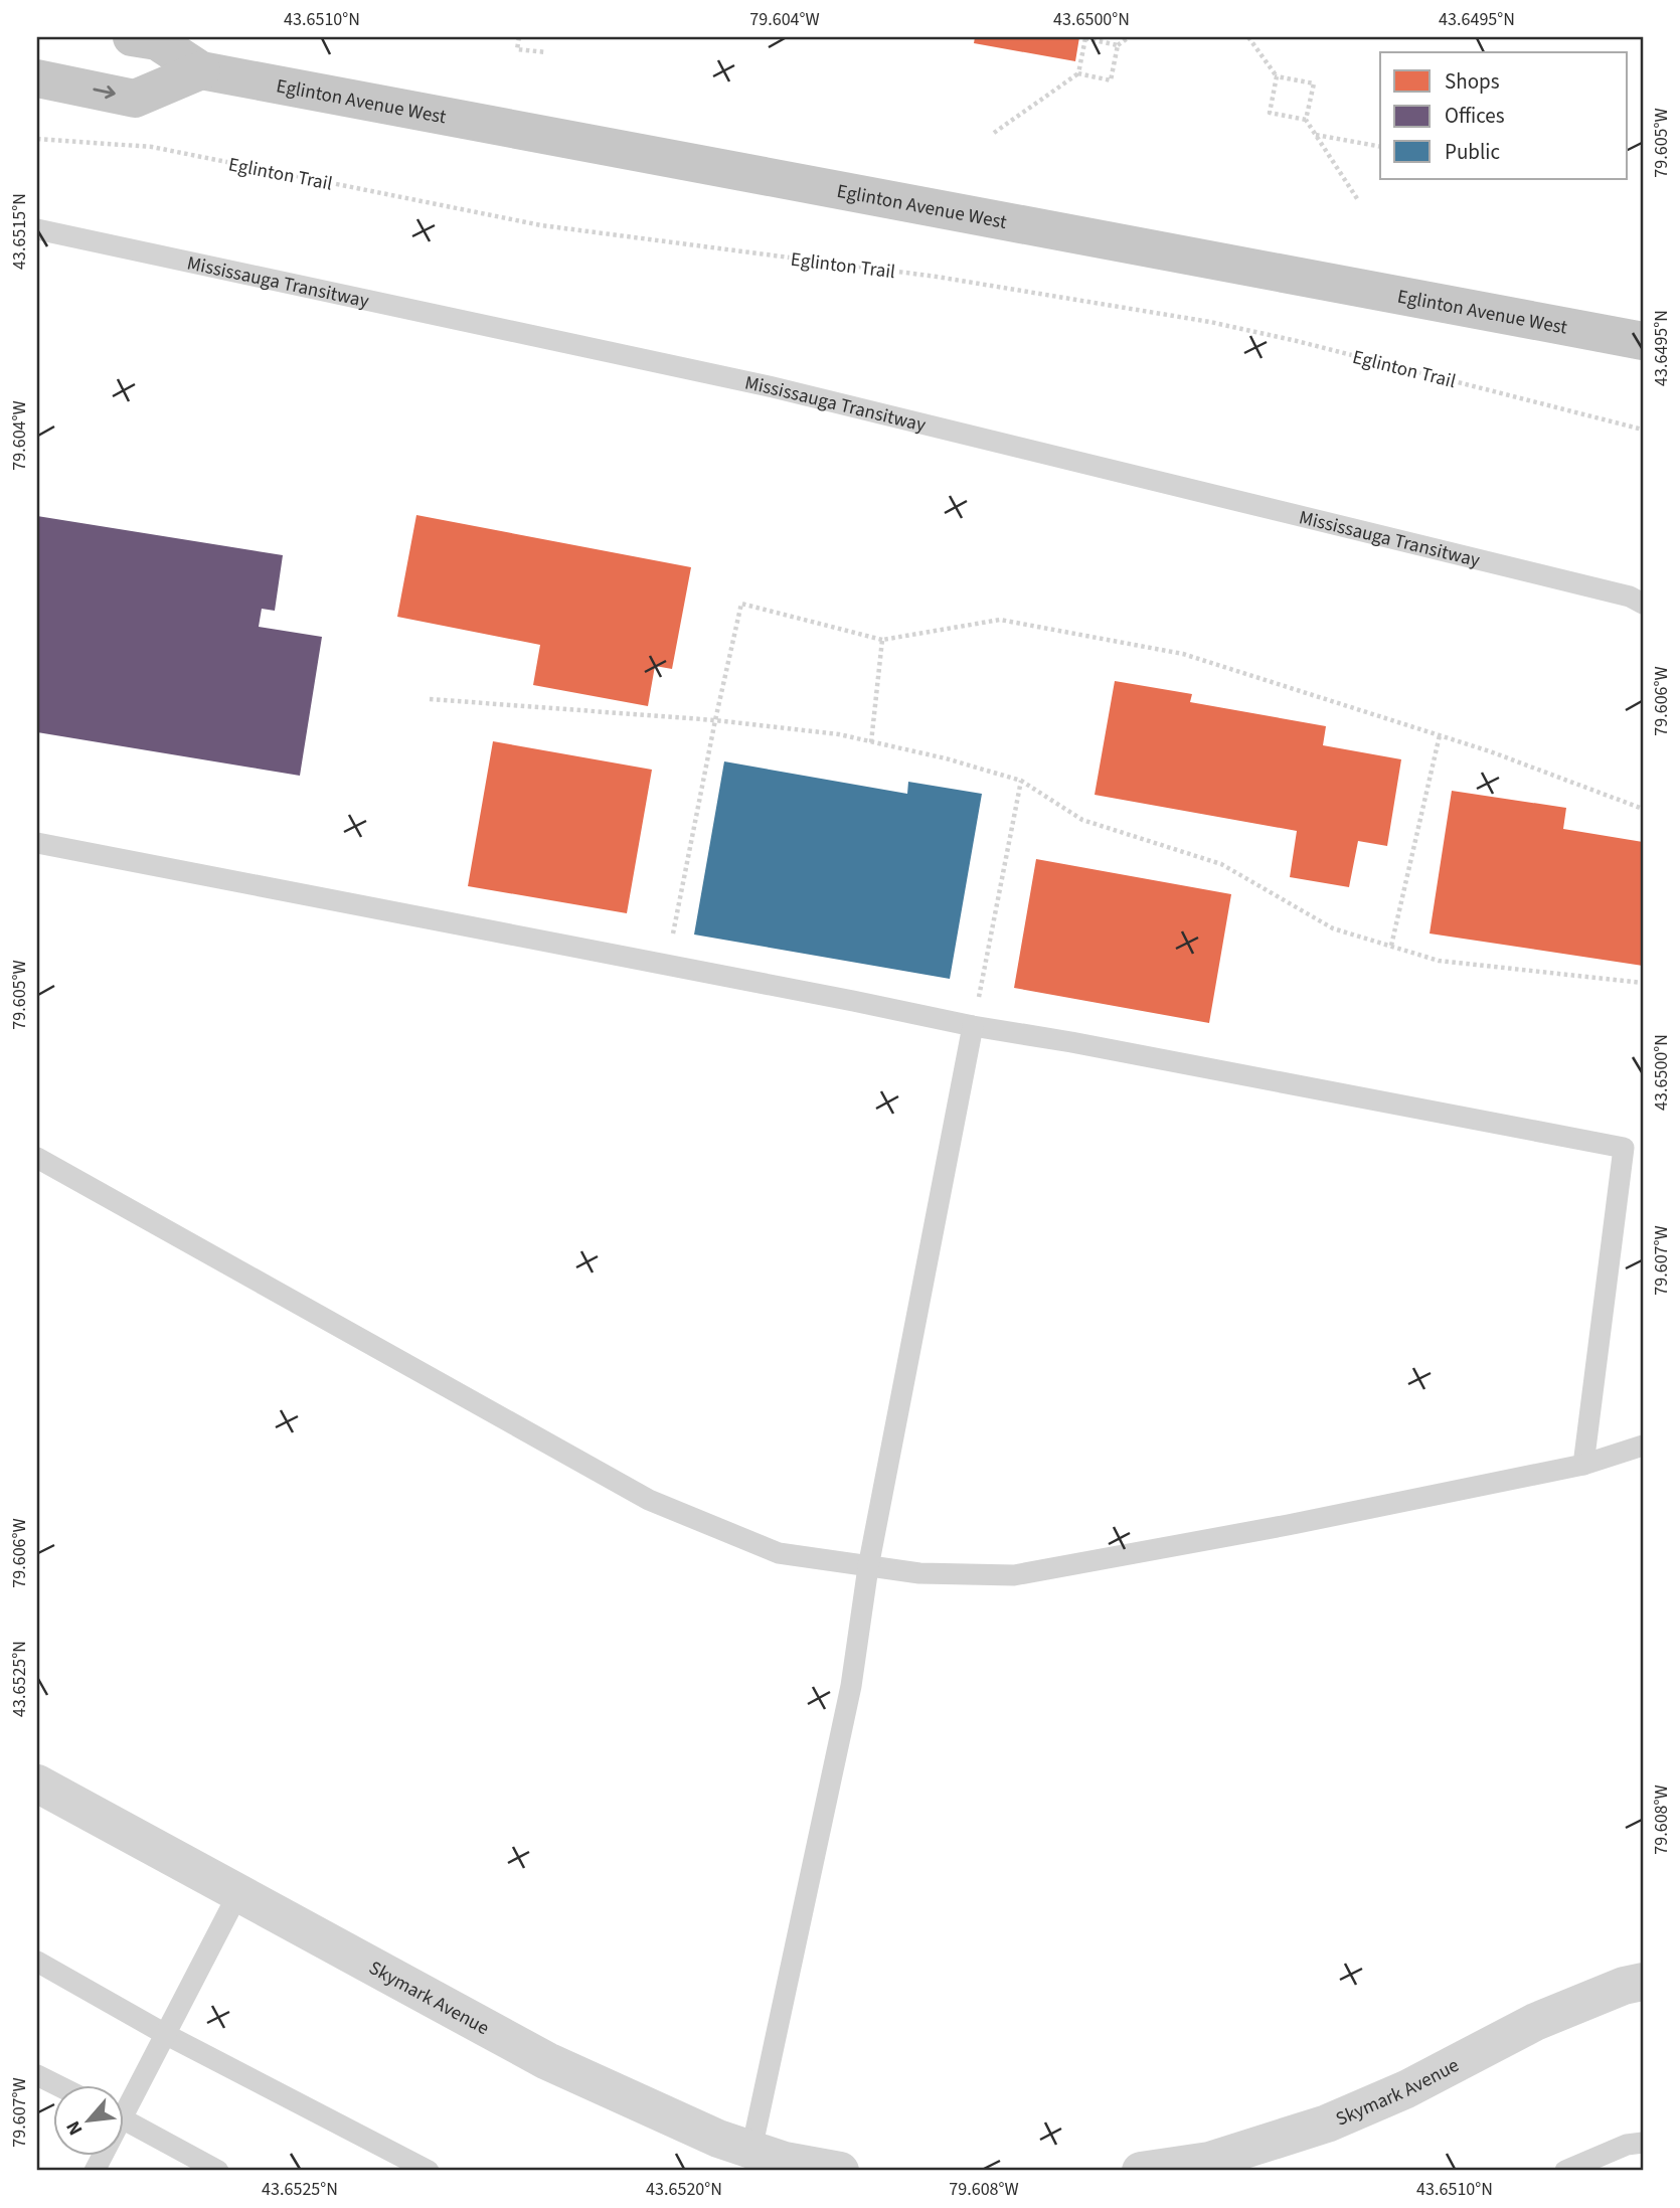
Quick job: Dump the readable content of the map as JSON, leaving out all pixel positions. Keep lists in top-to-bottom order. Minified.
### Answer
{"streets":{"main road":["Eglinton Avenue West"],"street":["Skymark Avenue"],"lane":["Mississauga Transitway"],"path":["Eglinton Trail"]},"legend":["Shops","Offices","Public"],"north":"bottom left","coordinates":["43.6510°N","79.604°W","43.6500°N","43.6495°N","79.605°W","43.6515°N","79.606°W","79.607°W","43.6525°N","79.608°W","43.6520°N"]}
